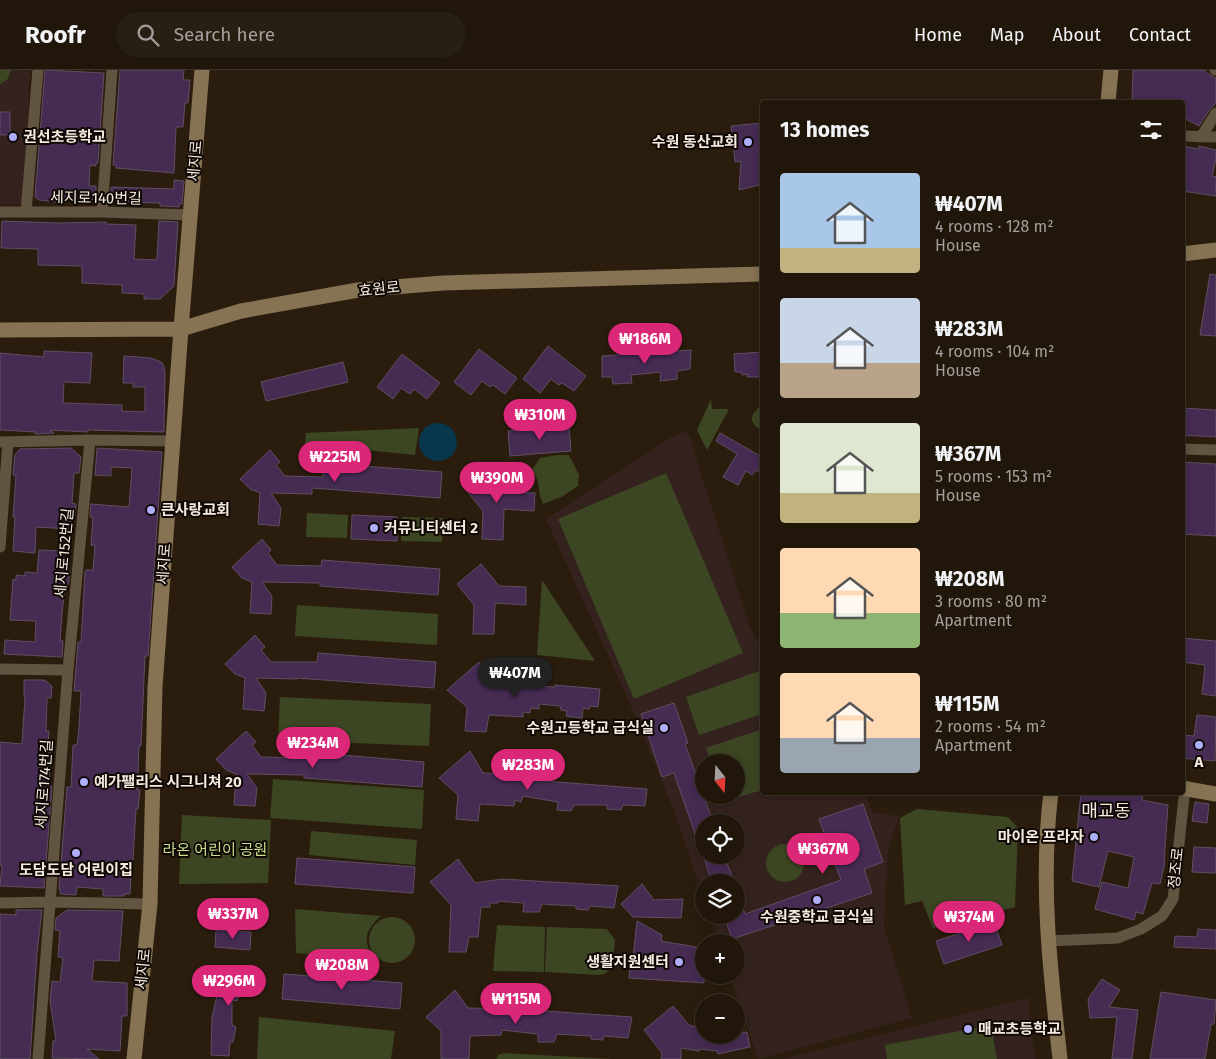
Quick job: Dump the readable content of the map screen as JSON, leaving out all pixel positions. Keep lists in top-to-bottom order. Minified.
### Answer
{"streets":{"street":["세지로","세지로140번길","효원로","세지로152번길","세지로174번길","정조로"]},"crossings":[["세지로","세지로140번길"],["세지로","효원로"],["세지로152번길","세지로174번길"]],"districts":["매교동"],"parks":["라온 어린이 공원"],"places":["권선초등학교","수원 동산교회","큰사랑교회","커뮤니티센터 2","수원고등학교 급식실","A","예가팰리스 시그니쳐 20","마이온 프라자","도담도담 어린이집","수원중학교 급식실","생활지원센터","매교초등학교"],"north":"bottom","page":{"header":"Roofr","search":"Search here","nav":["Home","Map","About","Contact"],"heading":"13 homes","list":[{"name":"₩407M","note":"4 rooms · 128 m² · House"},{"name":"₩283M","note":"4 rooms · 104 m² · House"},{"name":"₩367M","note":"5 rooms · 153 m² · House"},{"name":"₩208M","note":"3 rooms · 80 m² · Apartment"},{"name":"₩115M","note":"2 rooms · 54 m² · Apartment"}],"price":["₩186M","₩310M","₩225M","₩390M","₩407M","₩234M","₩283M","₩367M","₩337M","₩374M","₩208M","₩296M","₩115M"],"map_buttons":["+","−"]}}
